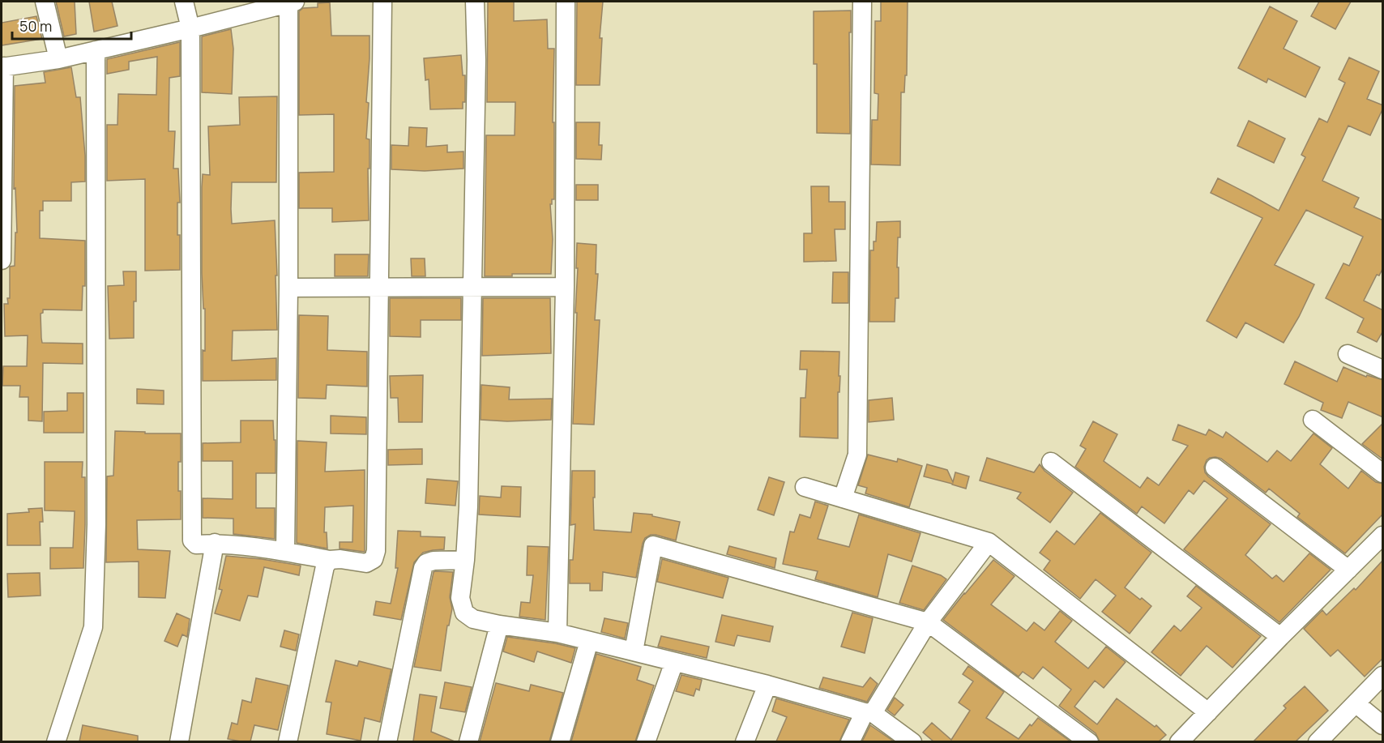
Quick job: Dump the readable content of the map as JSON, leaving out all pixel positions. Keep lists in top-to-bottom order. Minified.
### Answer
{"scale_bar":"50 m"}
